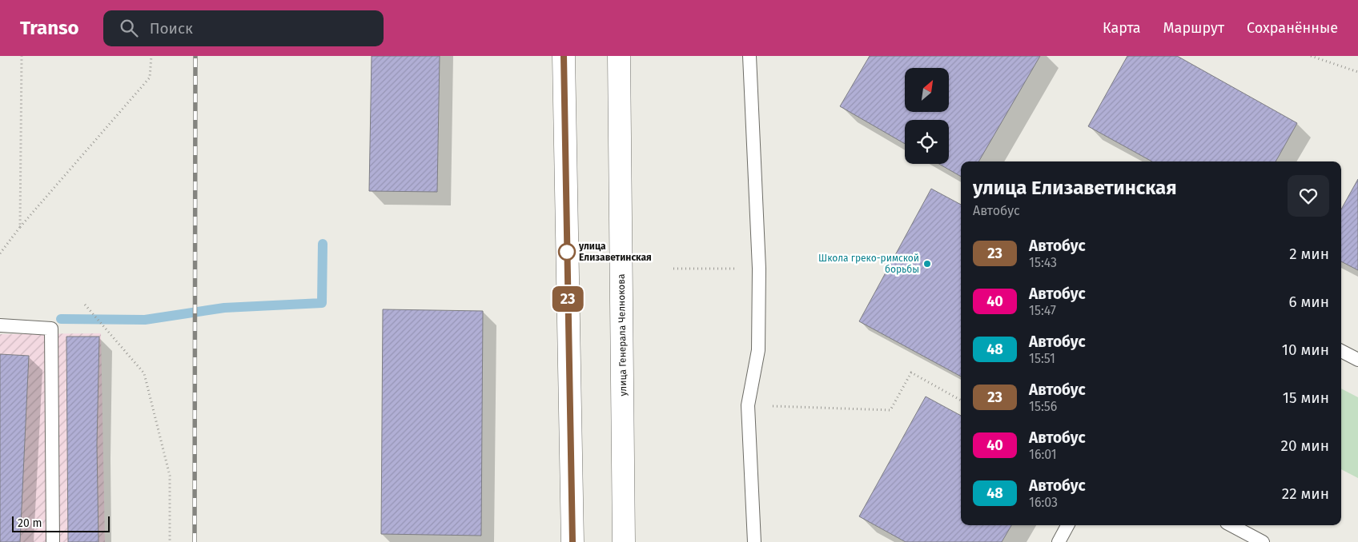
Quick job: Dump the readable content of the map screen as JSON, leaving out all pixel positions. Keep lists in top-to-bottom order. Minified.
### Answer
{"streets":{"main road":["улица Генерала Челнокова"]},"places":["улица Елизаветинская","Школа греко-римской борьбы"],"lines":["bus line 23"],"scale_bar":"20 m","north":"top right","page":{"header":"Transo","search":"Поиск","nav":["Карта","Маршрут","Сохранённые"],"on_map":"23","heading":["улица Елизаветинская","Автобус"],"list":[{"mark":"23","name":"Автобус","note":"15:43","value":"2 мин"},{"mark":"40","name":"Автобус","note":"15:47","value":"6 мин"},{"mark":"48","name":"Автобус","note":"15:51","value":"10 мин"},{"mark":"23","name":"Автобус","note":"15:56","value":"15 мин"},{"mark":"40","name":"Автобус","note":"16:01","value":"20 мин"},{"mark":"48","name":"Автобус","note":"16:03","value":"22 мин"}],"scale":"20 m"}}
